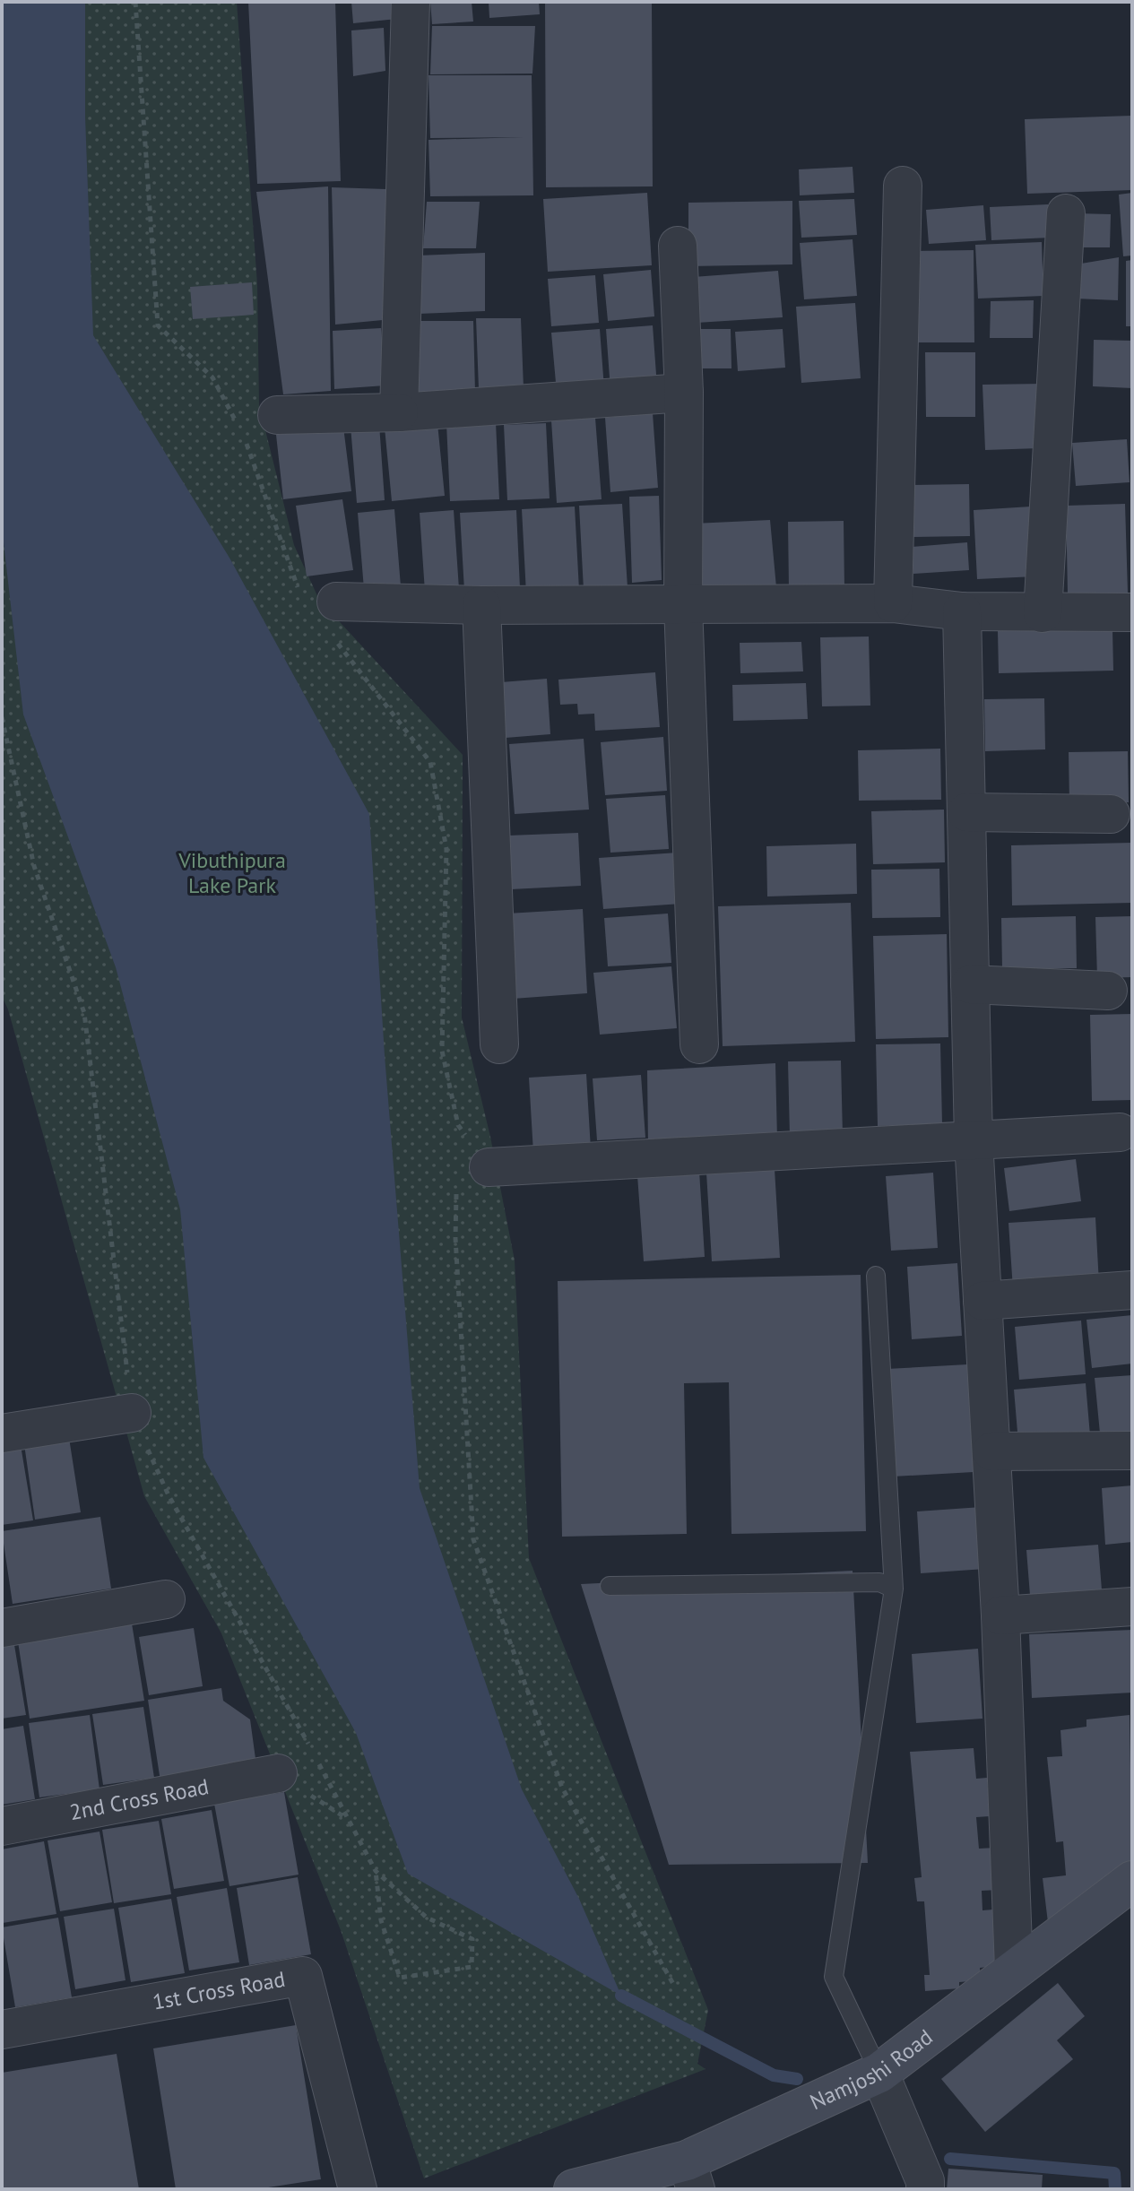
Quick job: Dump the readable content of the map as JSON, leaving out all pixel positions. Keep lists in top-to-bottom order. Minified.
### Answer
{"streets":{"main road":["Namjoshi Road"],"street":["2nd Cross Road","1st Cross Road"]},"parks":["Vibuthipura Lake Park"]}
